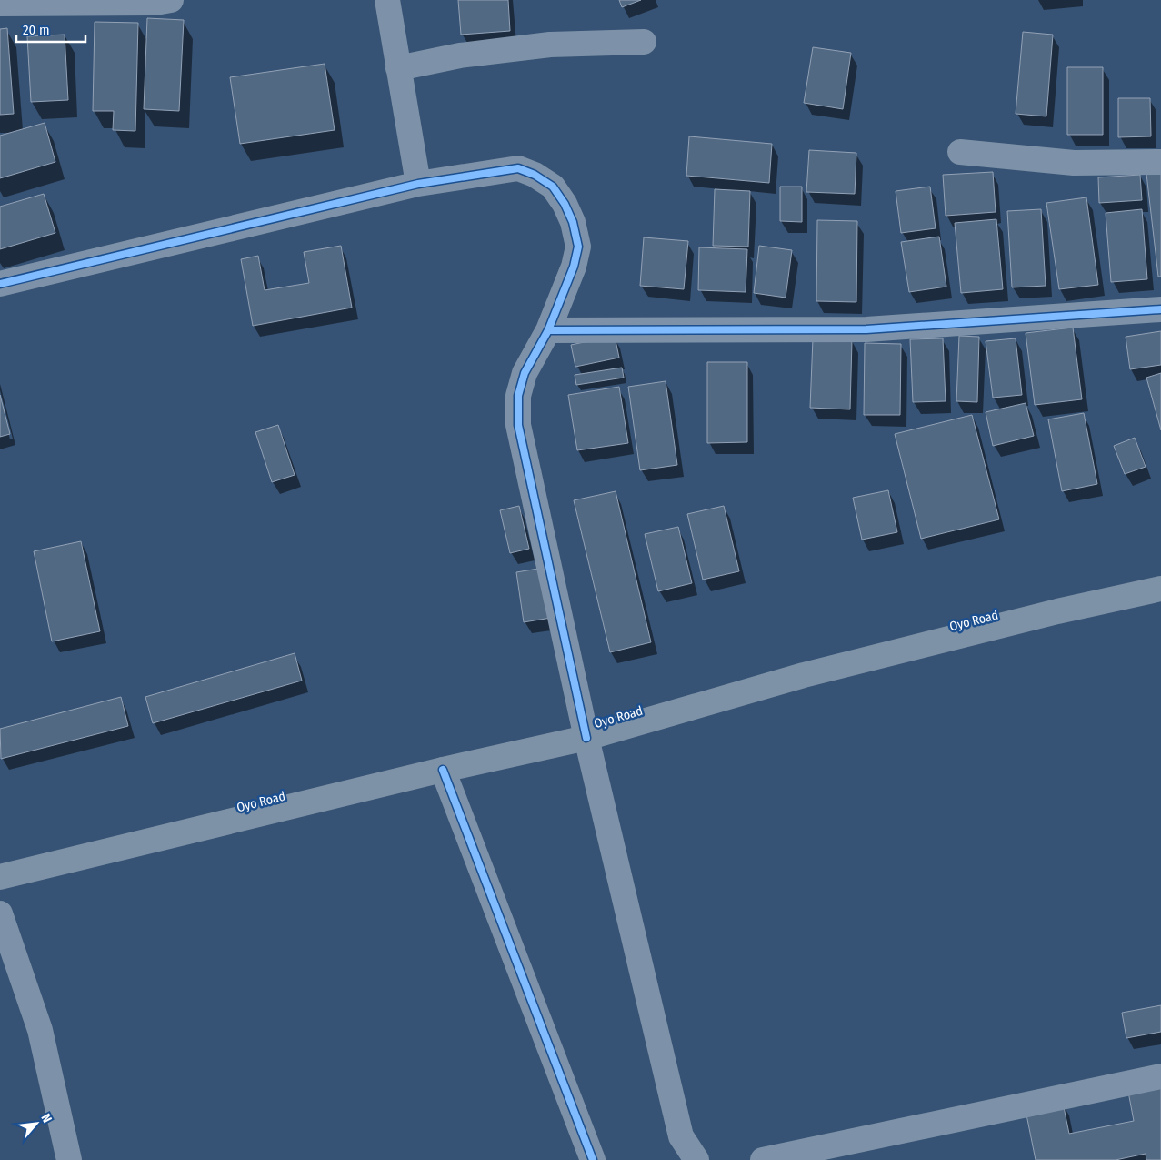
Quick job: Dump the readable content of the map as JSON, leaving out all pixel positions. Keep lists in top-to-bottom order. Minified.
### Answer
{"streets":{"highway":["Oyo Road"]},"scale_bar":"20 m","north":"top right"}
